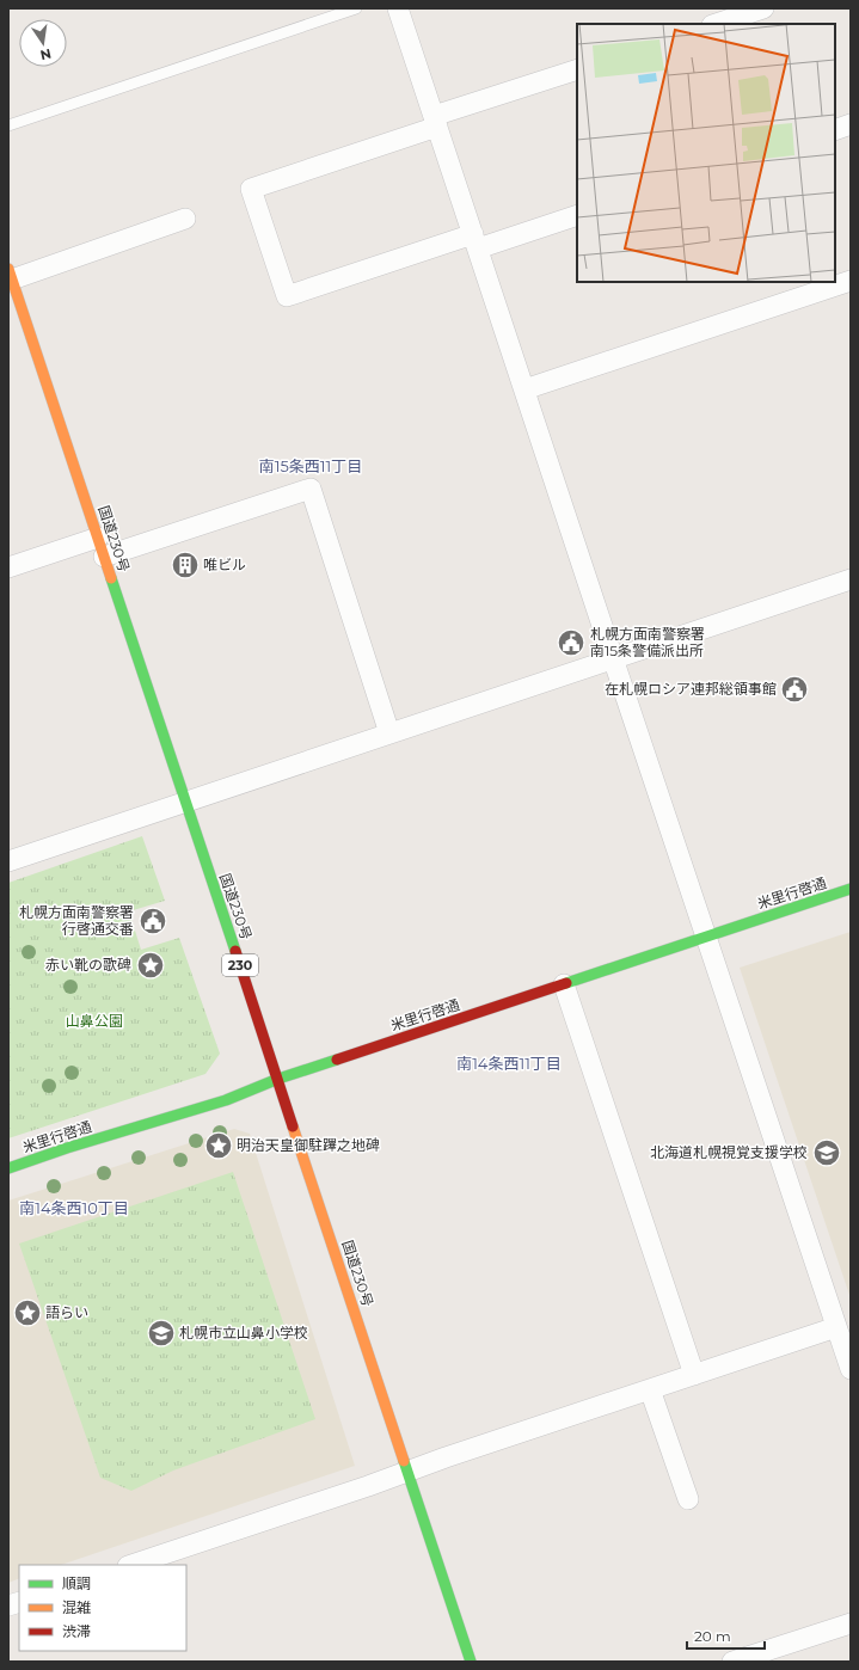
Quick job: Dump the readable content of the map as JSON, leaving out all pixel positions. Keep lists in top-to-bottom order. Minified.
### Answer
{"streets":{"main road":["国道230号","米里行啓通","230"]},"crossings":[["国道230号","米里行啓通"]],"districts":["南15条西11丁目","南14条西11丁目","南14条西10丁目"],"parks":["山鼻公園"],"places":{"building":["唯ビル"],"public building":["札幌方面南警察署 南15条警備派出所","在札幌ロシア連邦総領事館","札幌方面南警察署 行啓通交番"],"place":["赤い靴の歌碑","明治天皇御駐蹕之地碑","語らい"],"school or university":["北海道札幌視覚支援学校","札幌市立山鼻小学校"]},"legend":["順調","混雑","渋滞"],"scale_bar":"20 m","north":"bottom"}
